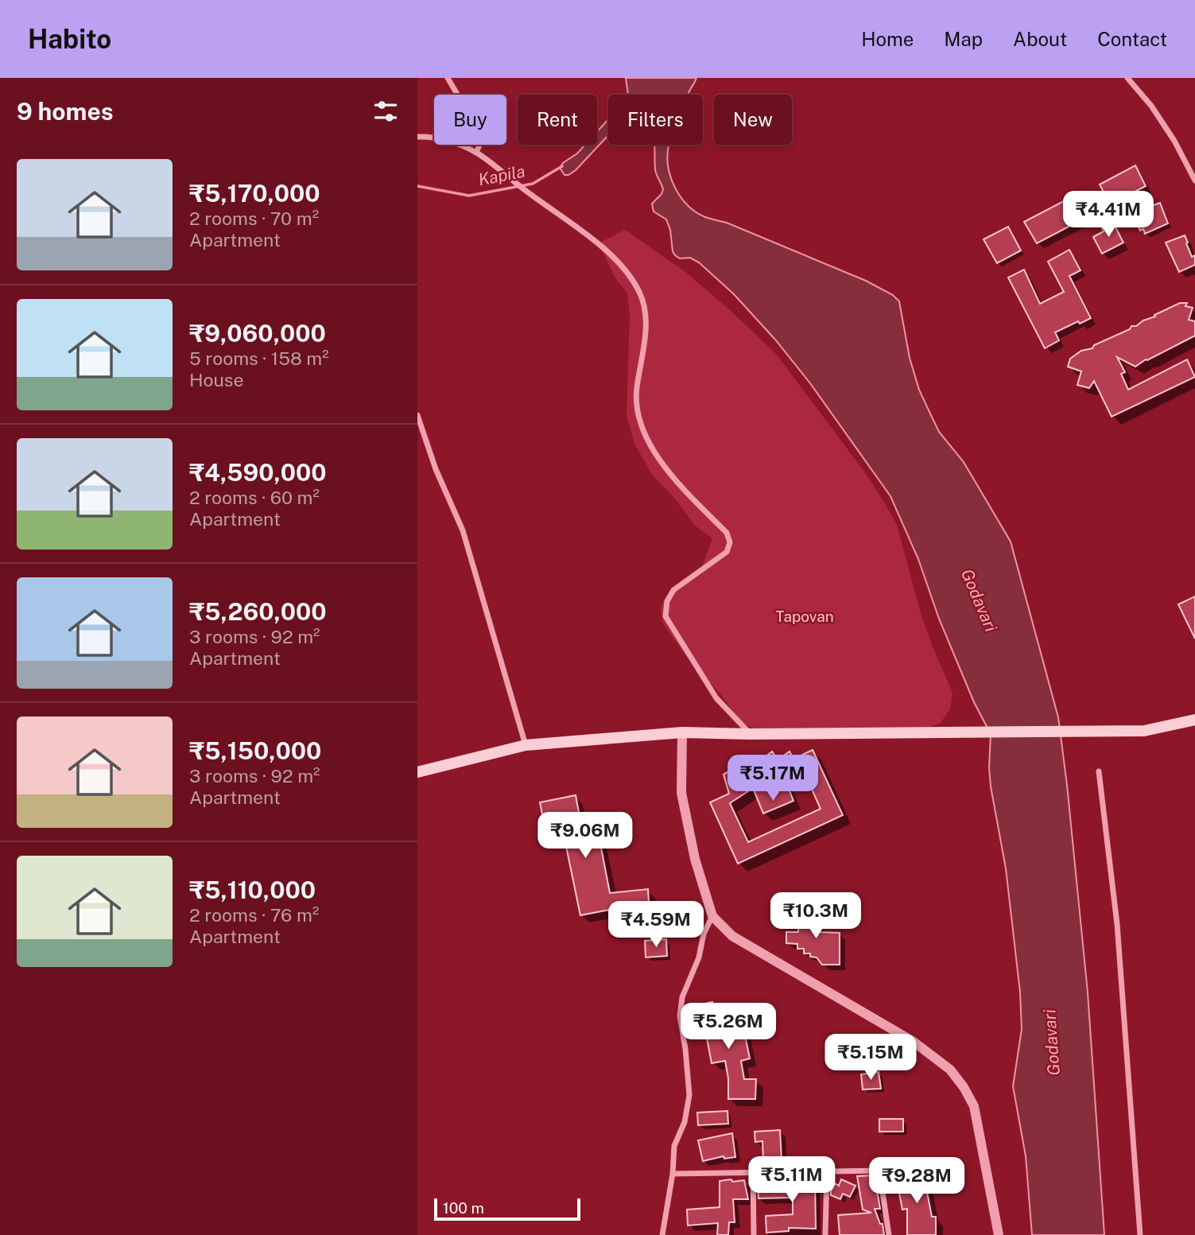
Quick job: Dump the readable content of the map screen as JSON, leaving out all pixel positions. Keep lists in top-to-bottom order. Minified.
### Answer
{"water":["Kapila","Godavari"],"parks":["Tapovan"],"scale_bar":"100 m","page":{"header":"Habito","nav":["Home","Map","About","Contact"],"heading":"9 homes","chip":["Buy","Rent","Filters","New"],"list":[{"name":"₹5,170,000","note":"2 rooms · 70 m² · Apartment"},{"name":"₹9,060,000","note":"5 rooms · 158 m² · House"},{"name":"₹4,590,000","note":"2 rooms · 60 m² · Apartment"},{"name":"₹5,260,000","note":"3 rooms · 92 m² · Apartment"},{"name":"₹5,150,000","note":"3 rooms · 92 m² · Apartment"},{"name":"₹5,110,000","note":"2 rooms · 76 m² · Apartment"}],"price":["₹4.41M","₹5.17M","₹9.06M","₹10.3M","₹4.59M","₹5.26M","₹5.15M","₹5.11M","₹9.28M"],"scale":"100 m"}}
